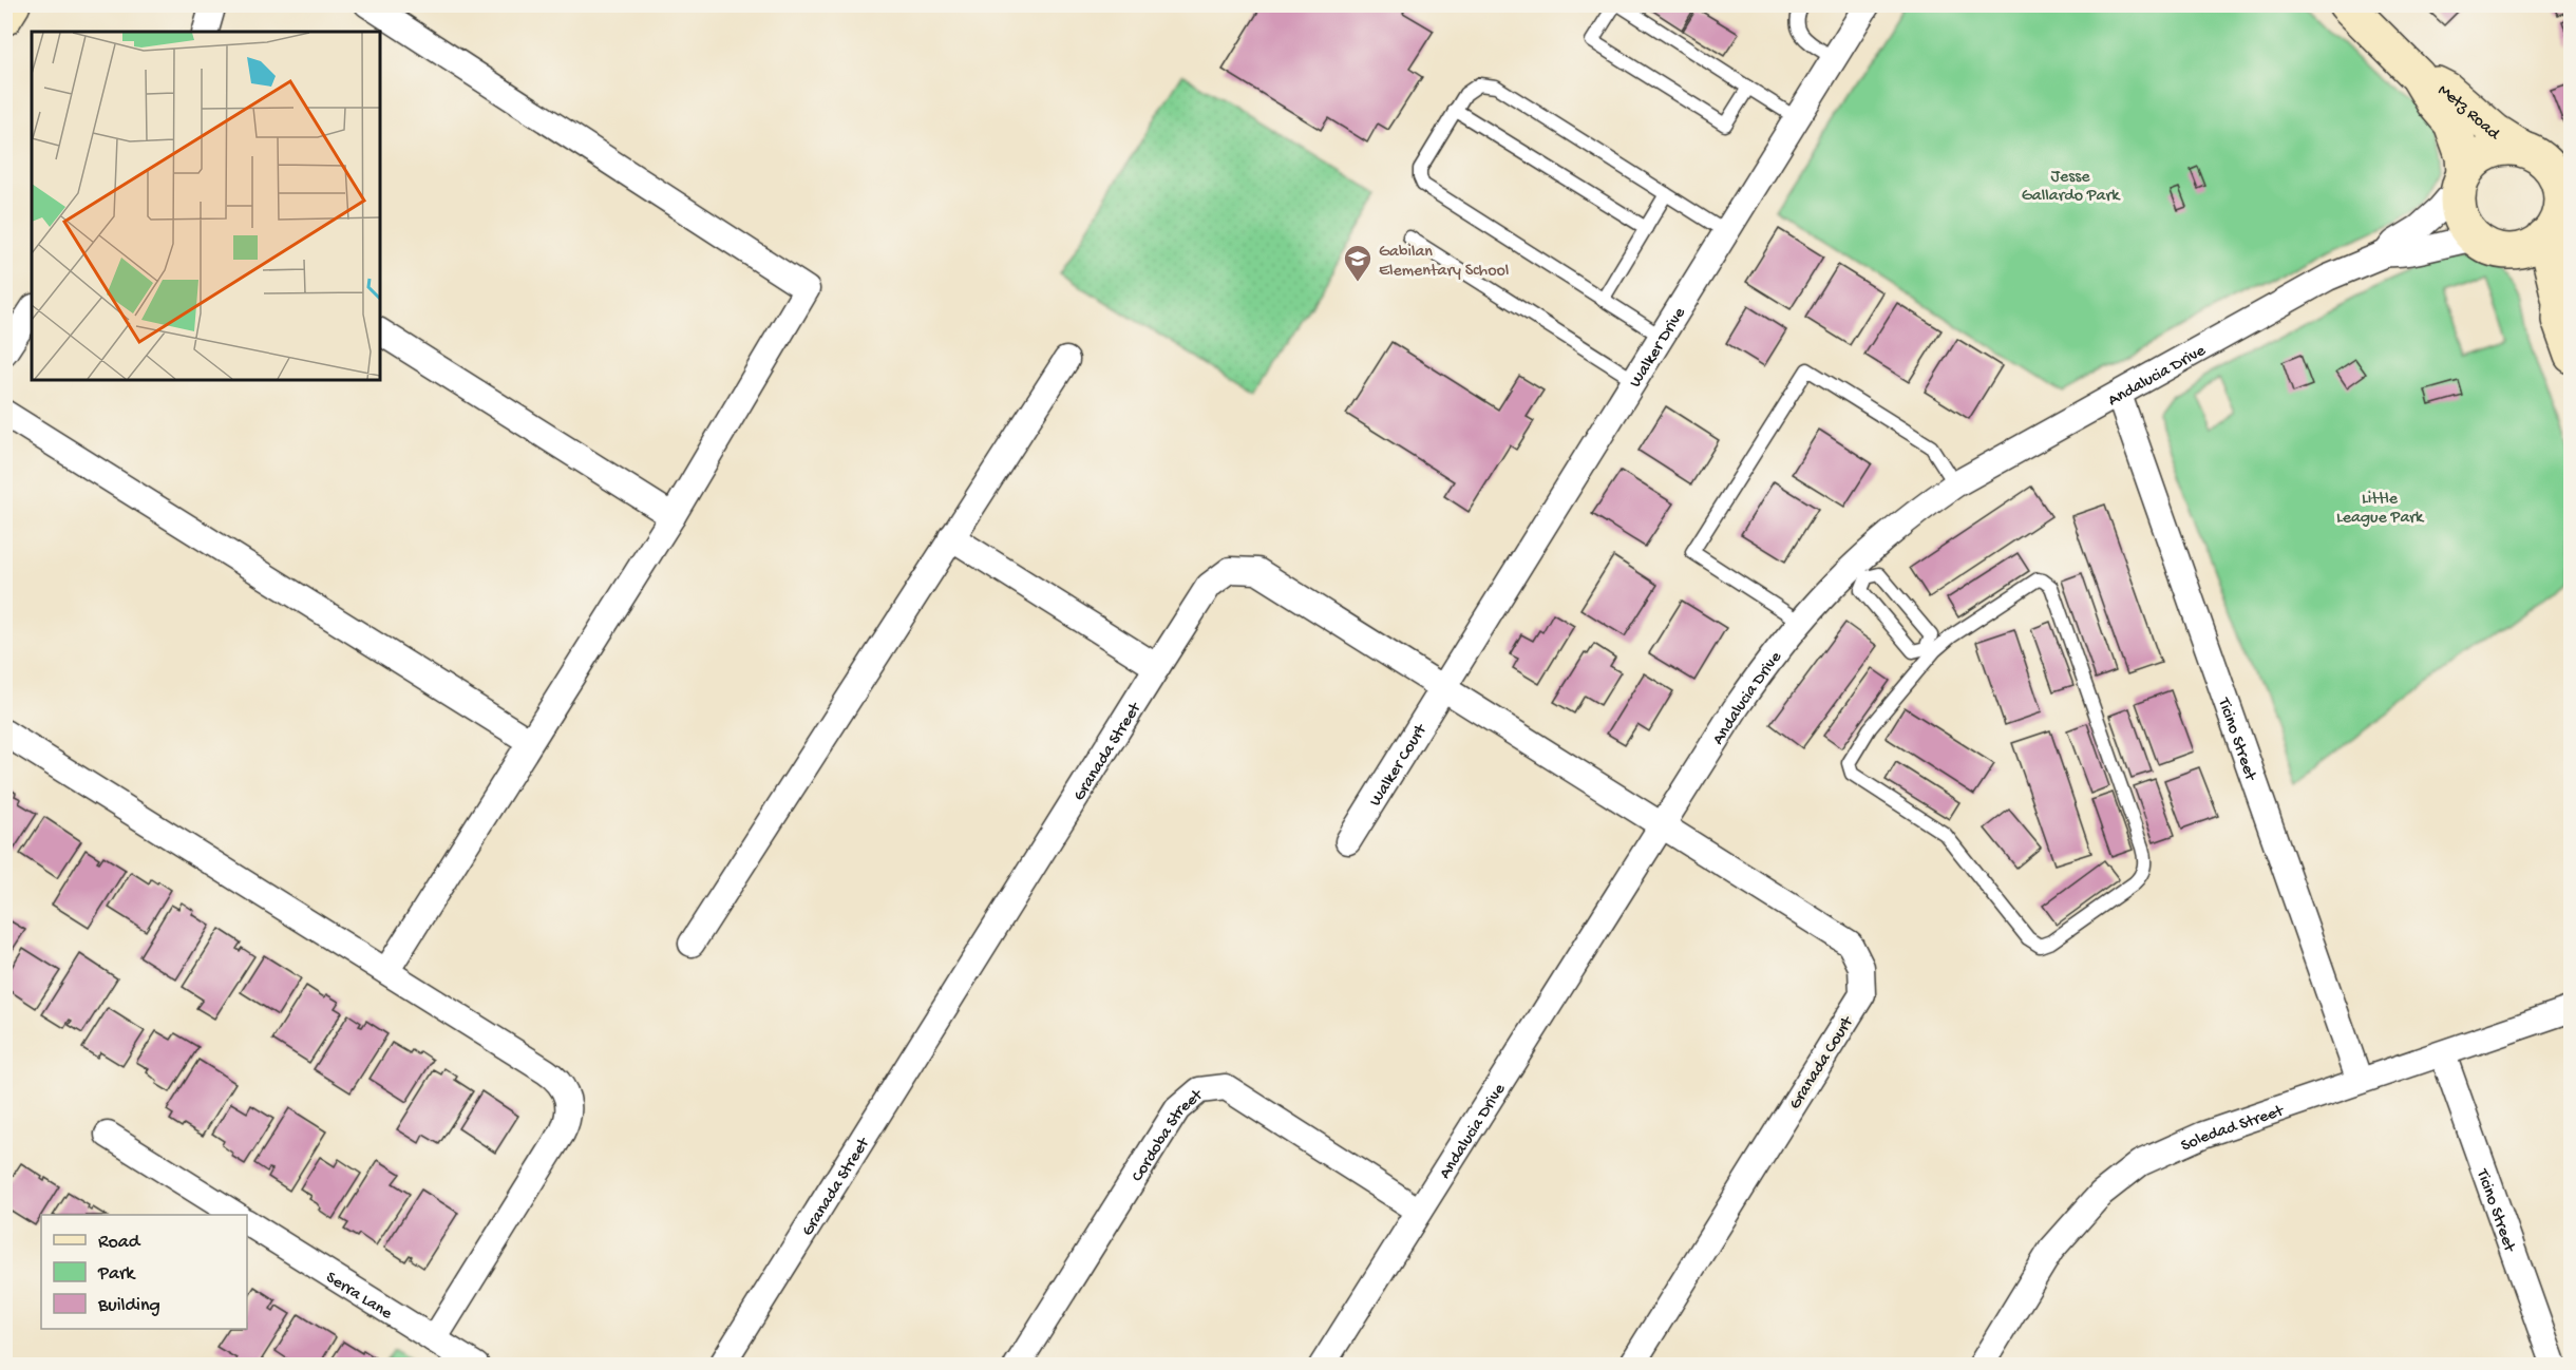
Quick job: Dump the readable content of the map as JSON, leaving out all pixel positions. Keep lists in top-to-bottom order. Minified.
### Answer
{"streets":{"main road":["Metz Road"],"street":["Walker Drive","Andalucia Drive","Ticino Street","Granada Street","Walker Court","Granada Court","Soledad Street","Cordoba Street","Serra Lane"]},"crossings":[["Metz Road","Andalucia Drive"],["Walker Drive","Granada Street"],["Walker Drive","Walker Court"],["Andalucia Drive","Ticino Street"],["Andalucia Drive","Granada Street"],["Andalucia Drive","Granada Court"],["Andalucia Drive","Cordoba Street"],["Ticino Street","Soledad Street"],["Granada Street","Walker Court"],["Granada Street","Granada Court"]],"parks":["Jesse Gallardo Park","Little League Park"],"places":{"school or university":["Gabilan Elementary School"]},"legend":["Road","Park","Building"]}
